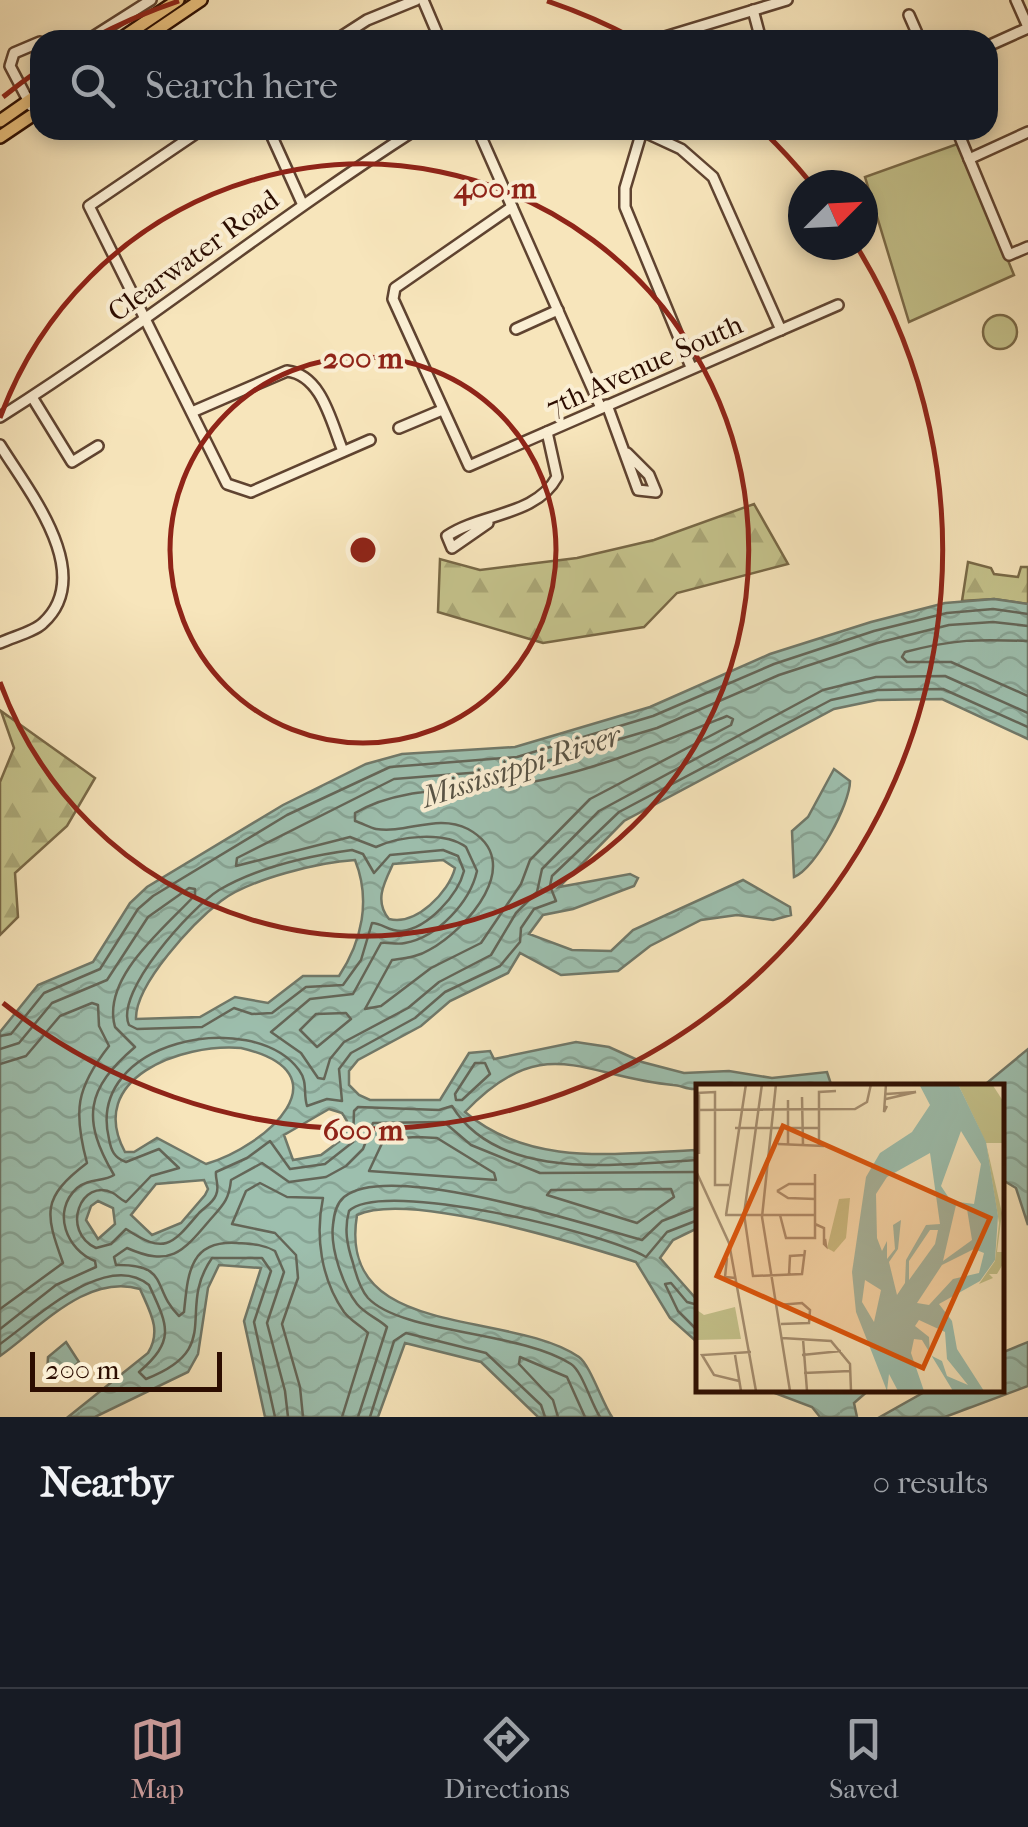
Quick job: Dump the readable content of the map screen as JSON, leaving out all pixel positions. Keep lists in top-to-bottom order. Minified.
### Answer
{"streets":{"street":["Clearwater Road","7th Avenue South"]},"water":["Mississippi River"],"scale_bar":"200 m","north":"top right","page":{"search":"Search here","scale":"200 m","heading":["Nearby","0 results"],"nav":["Map","Directions","Saved"]},"rings":["400 m","200 m","600 m"]}
